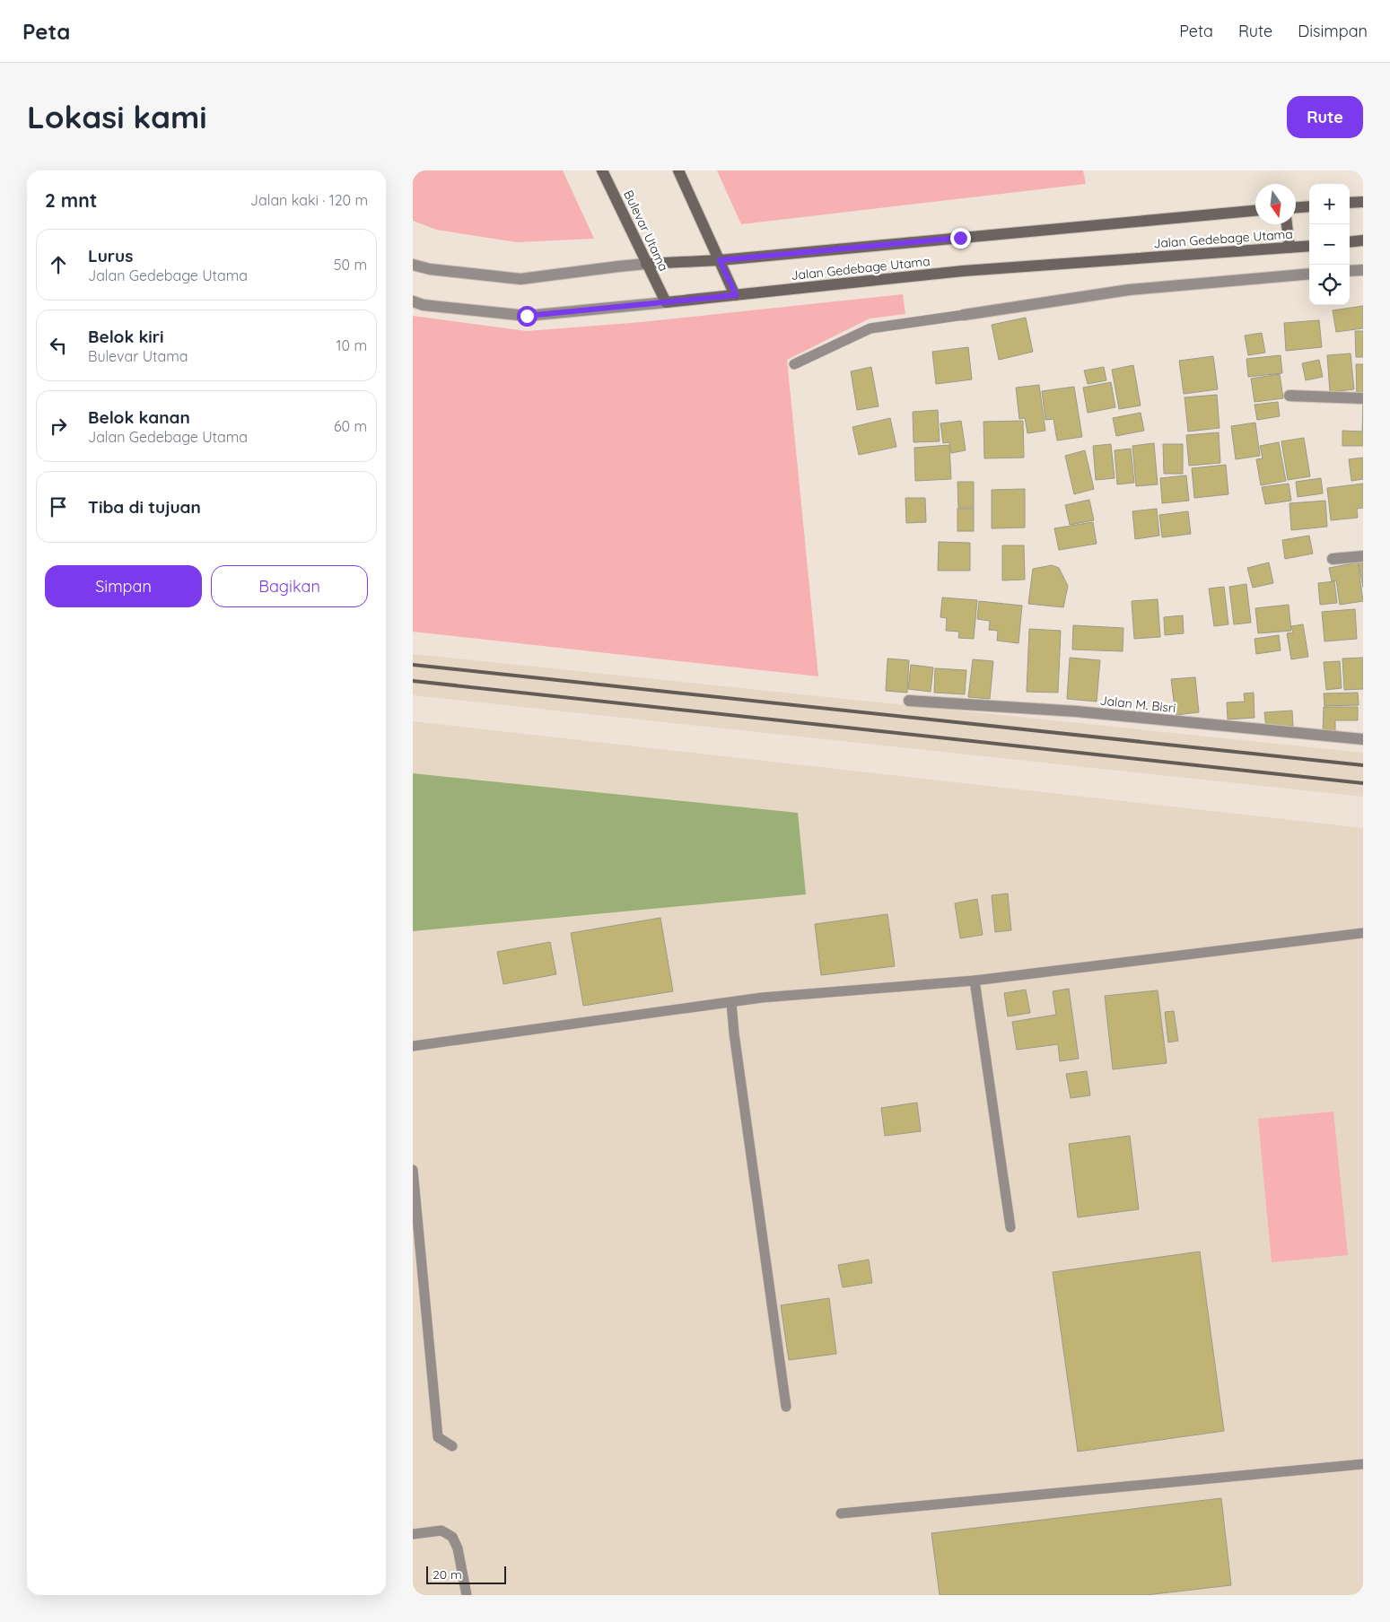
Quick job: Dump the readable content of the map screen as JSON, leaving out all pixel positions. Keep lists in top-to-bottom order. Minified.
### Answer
{"streets":{"main road":["Bulevar Utama","Jalan Gedebage Utama"],"street":["Jalan M. Bisri"]},"crossings":[["Bulevar Utama","Jalan Gedebage Utama"]],"scale_bar":"20 m","north":"bottom","page":{"header":"Peta","nav":["Peta","Rute","Disimpan"],"buttons":["Rute",["Simpan","Bagikan"]],"title":"Lokasi kami","heading":["2 mnt","Jalan kaki · 120 m"],"map_buttons":["+","−"],"list":[["Lurus","Jalan Gedebage Utama","50 m"],["Belok kiri","Bulevar Utama","10 m"],["Belok kanan","Jalan Gedebage Utama","60 m"],"Tiba di tujuan"],"scale":"20 m"}}
